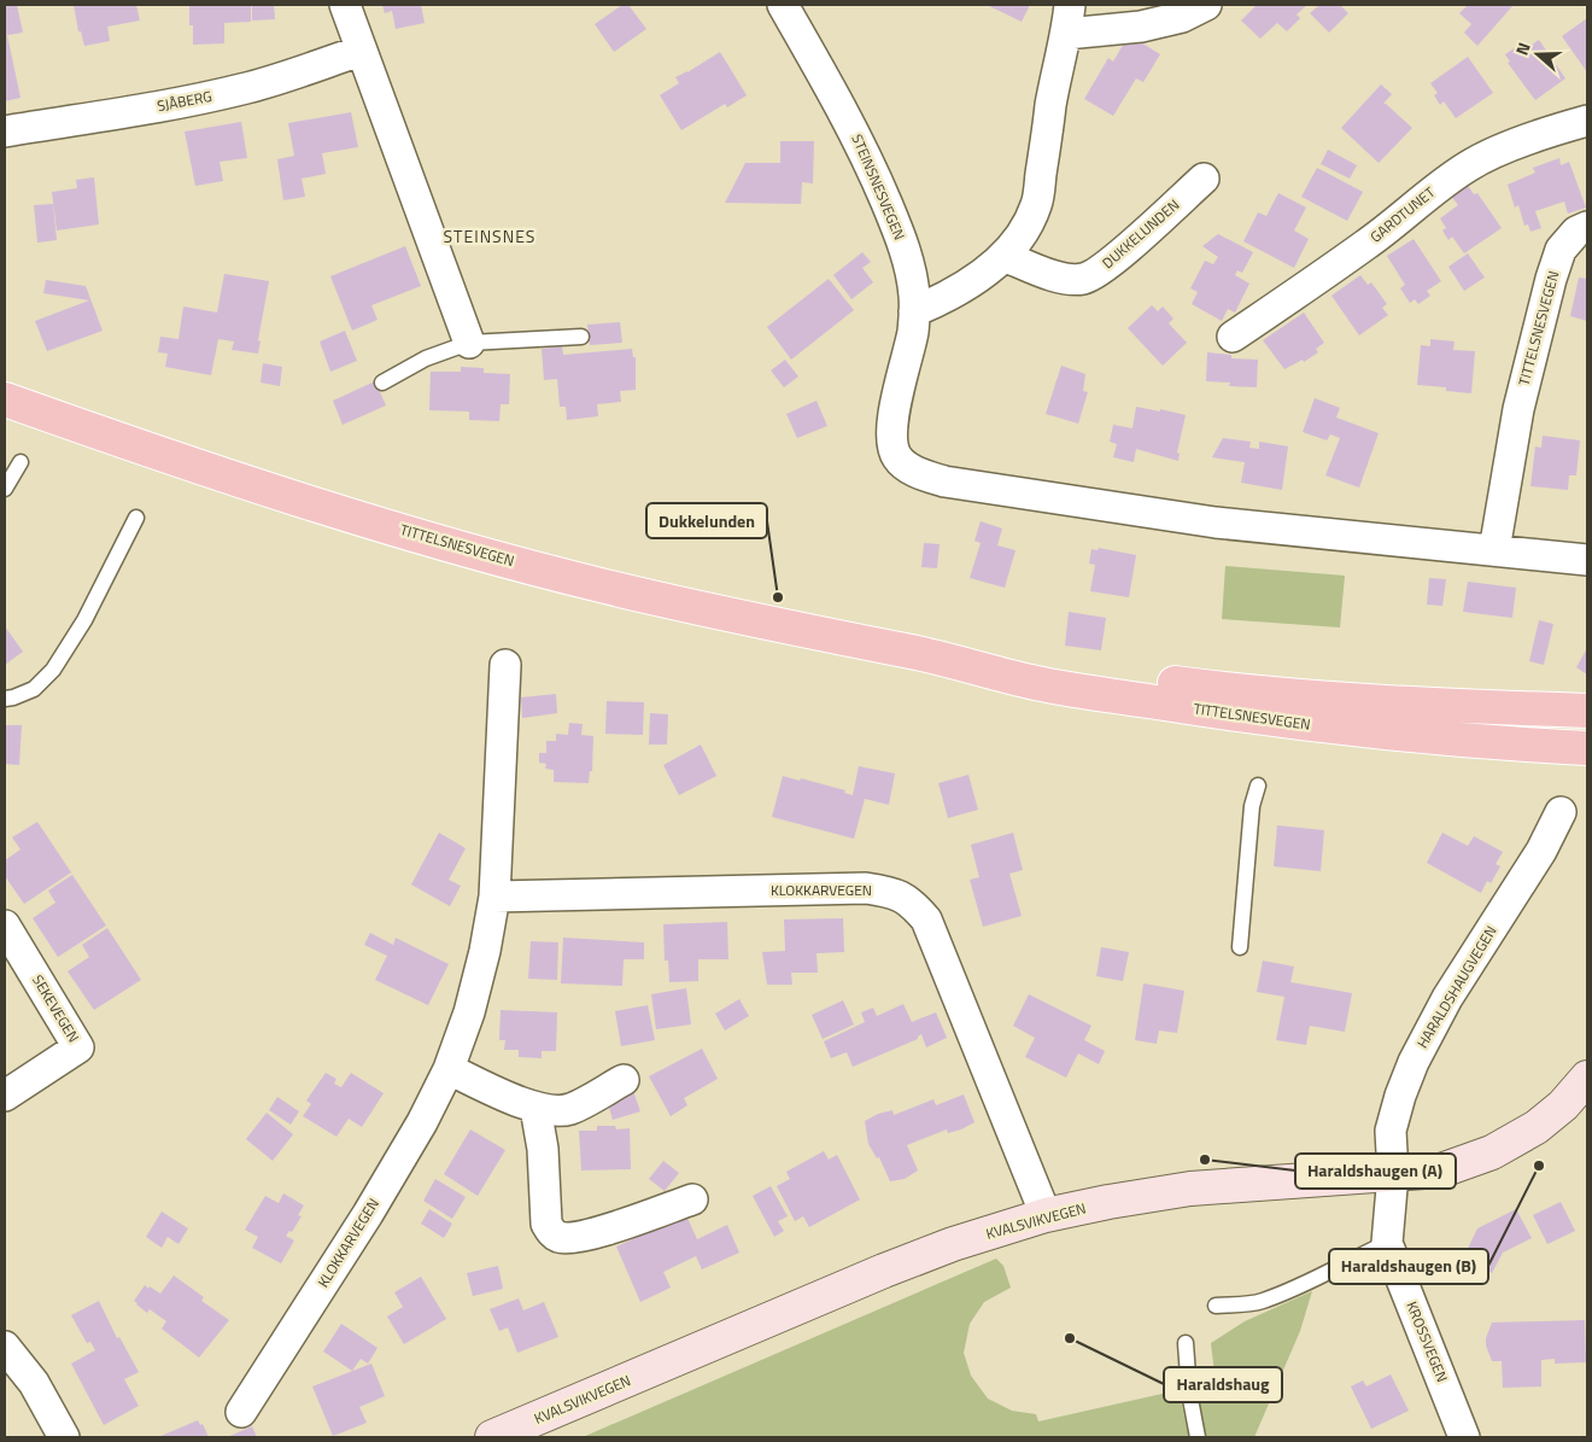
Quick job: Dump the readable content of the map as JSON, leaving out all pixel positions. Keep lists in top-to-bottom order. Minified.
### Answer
{"streets":{"main road":["TITTELSNESVEGEN","KVALSVIKVEGEN"],"street":["SJÅBERG","STEINSNESVEGEN","GARDTUNET","DUKKELUNDEN","KLOKKARVEGEN","HARALDSHAUGVEGEN","SEKEVEGEN","KROSSVEGEN"]},"crossings":[["STEINSNESVEGEN","TITTELSNESVEGEN"],["KLOKKARVEGEN","KVALSVIKVEGEN"],["HARALDSHAUGVEGEN","KVALSVIKVEGEN"],["HARALDSHAUGVEGEN","KROSSVEGEN"],["KVALSVIKVEGEN","KROSSVEGEN"]],"districts":["STEINSNES"],"places":["Dukkelunden","Haraldshaugen (A)","Haraldshaugen (B)","Haraldshaug"],"north":"left"}
